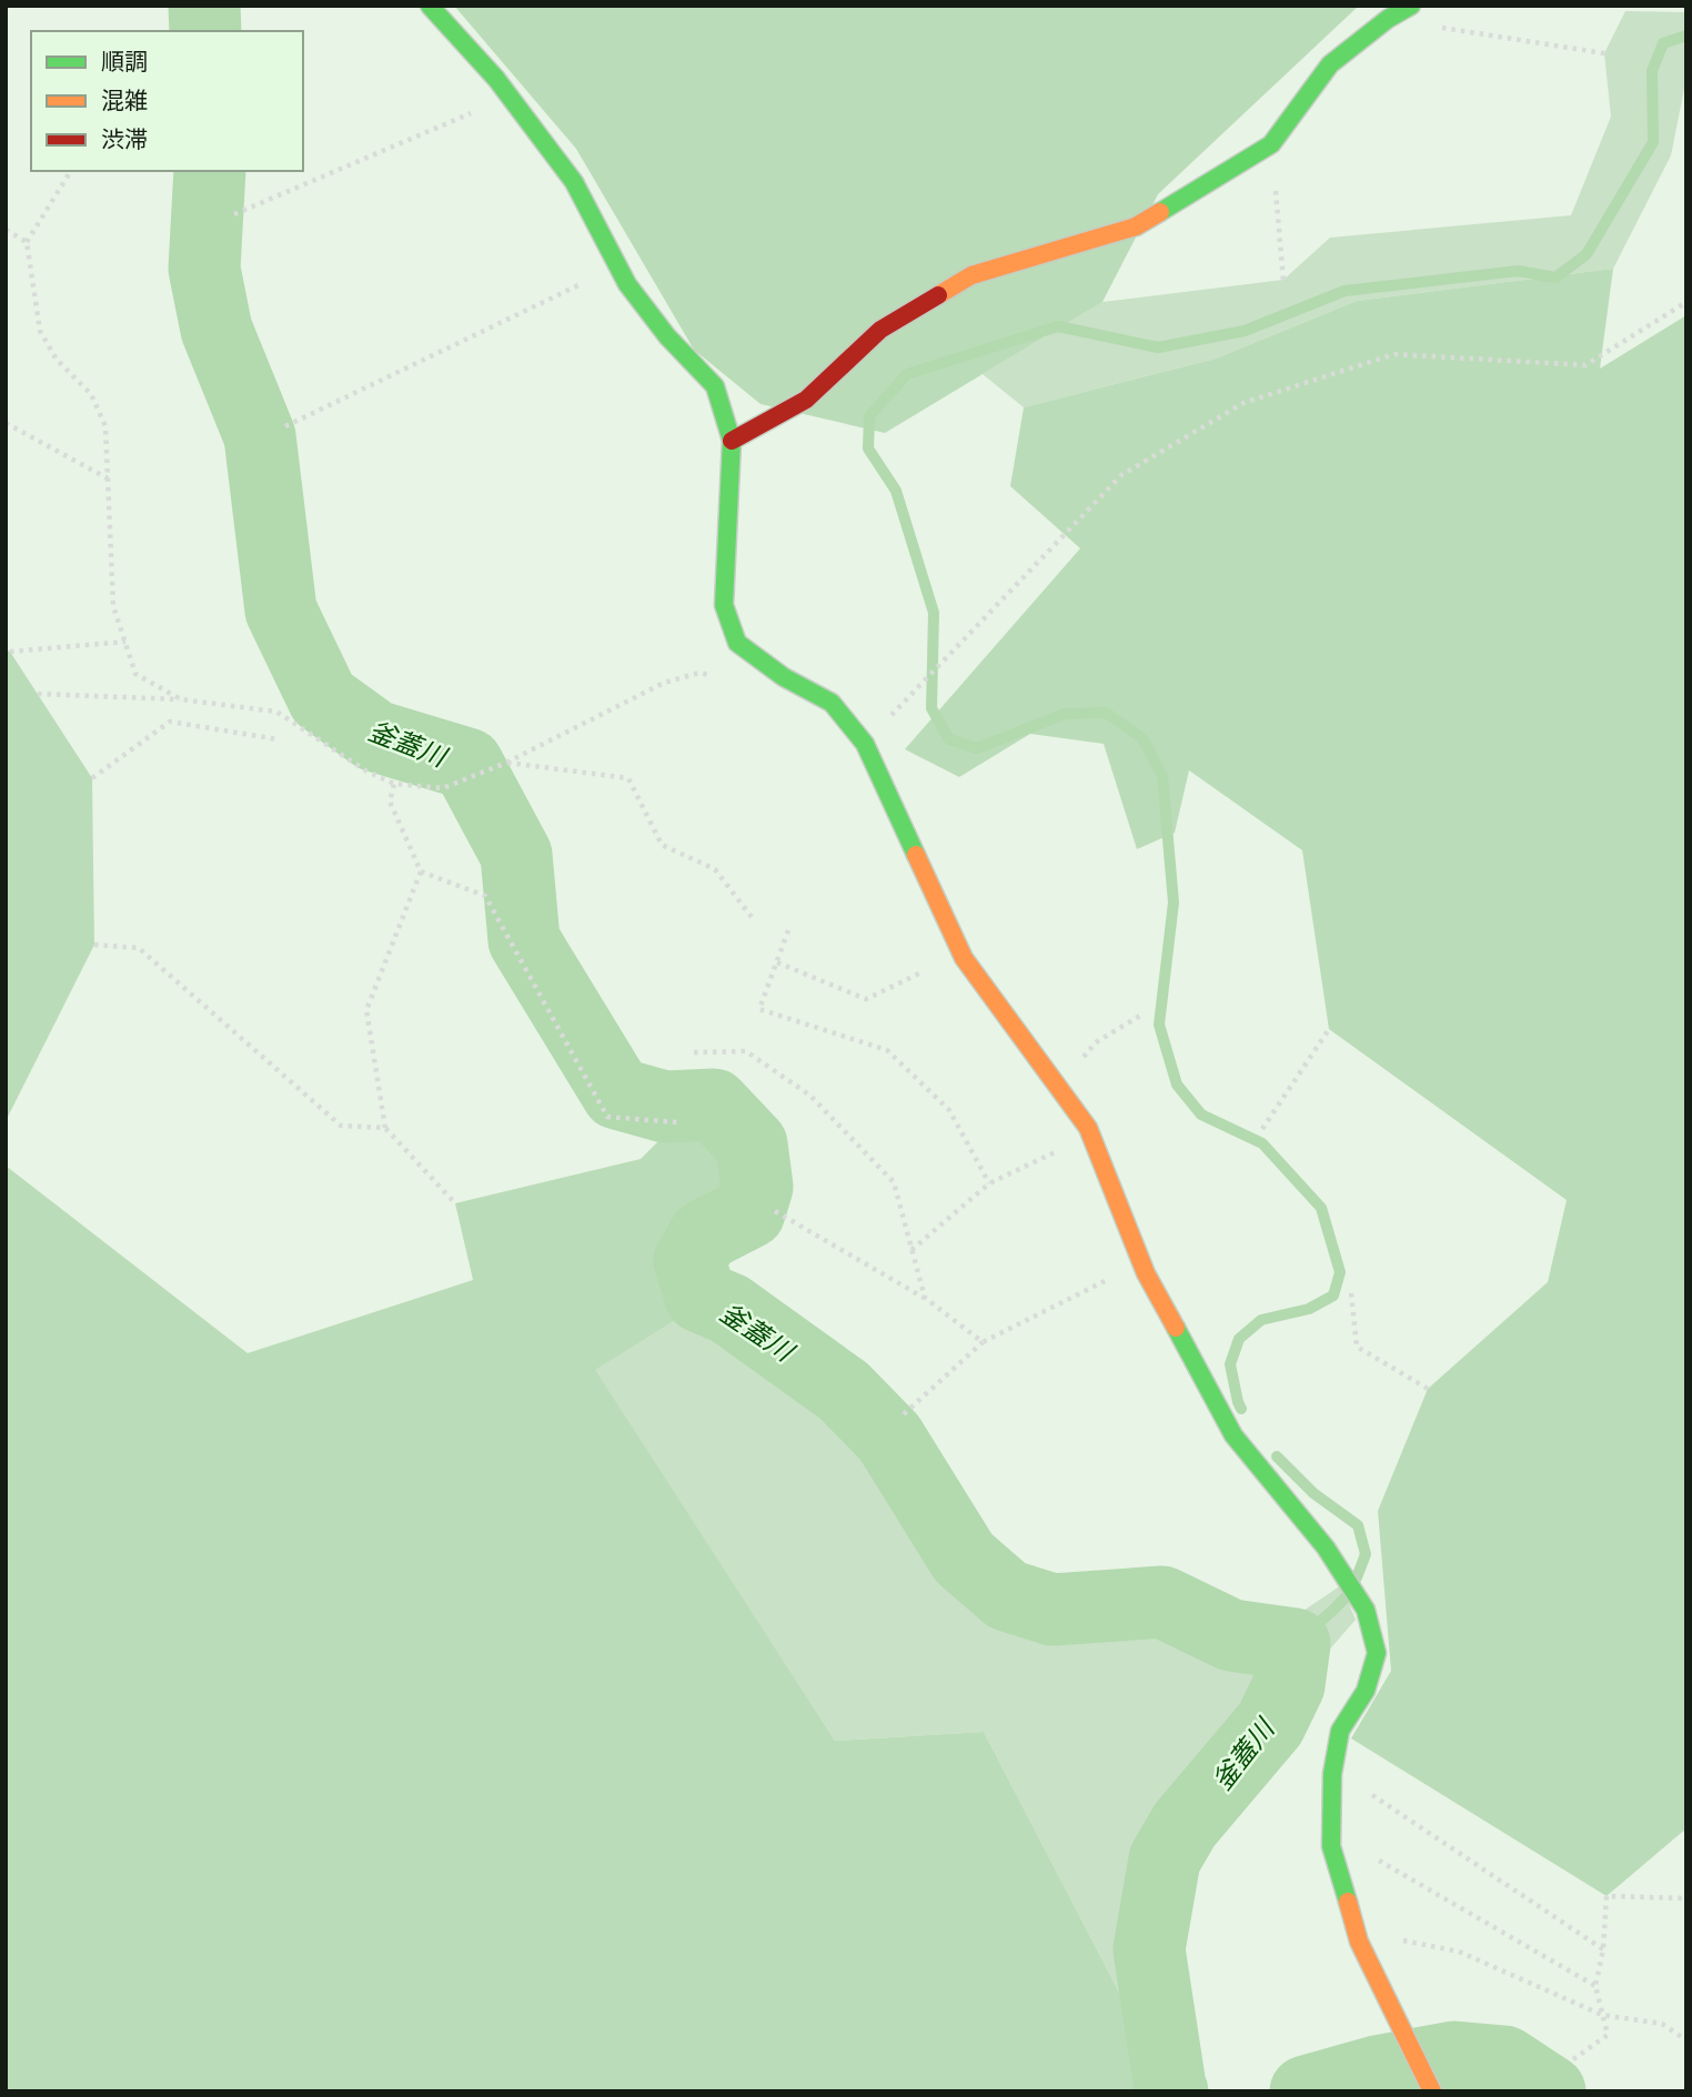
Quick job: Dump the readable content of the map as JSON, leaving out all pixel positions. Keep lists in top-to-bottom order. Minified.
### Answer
{"water":["釜蓋川"],"legend":["順調","混雑","渋滞"]}
